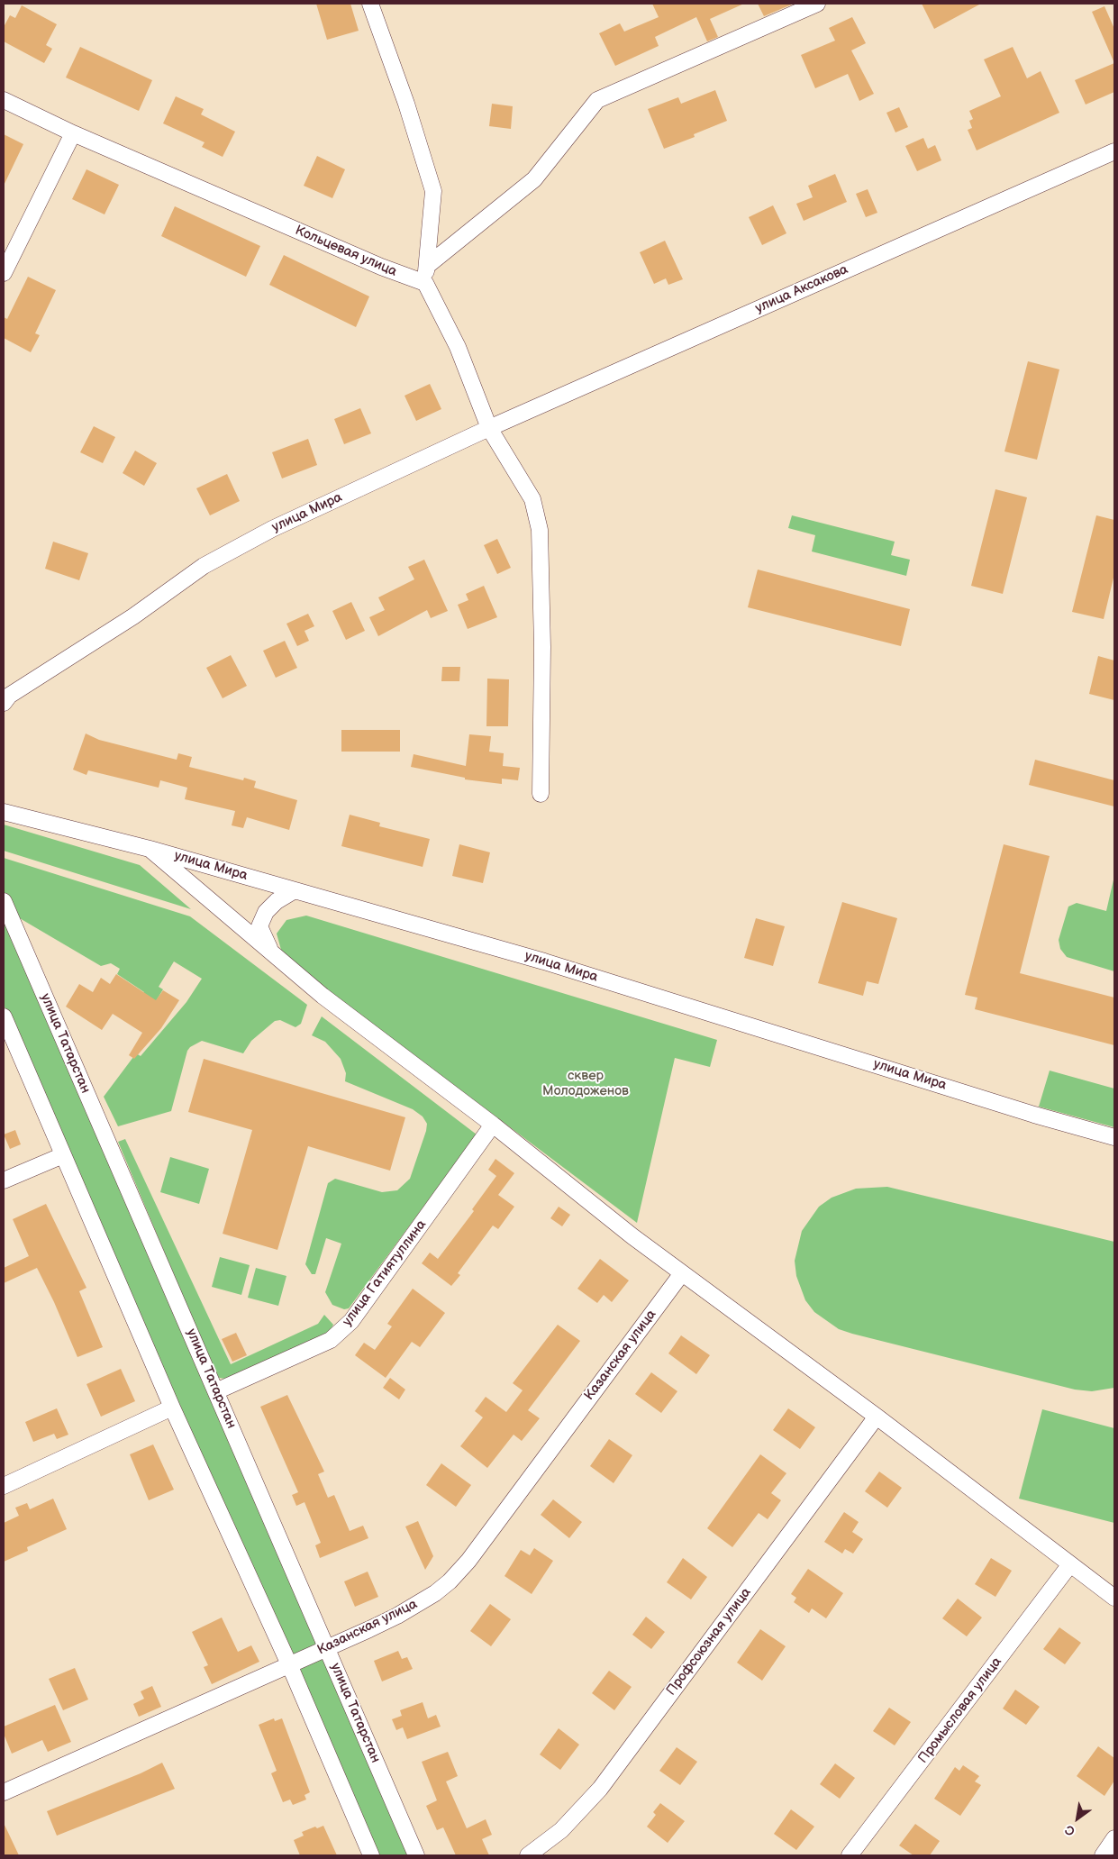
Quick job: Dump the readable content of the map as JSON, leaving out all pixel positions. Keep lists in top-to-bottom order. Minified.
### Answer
{"streets":{"street":["Кольцевая улица","улица Аксакова","улица Мира","улица Татарстан","улица Гатиятуллина","Казанская улица","Профсоюзная улица","Промысловая улица"]},"crossings":[["улица Аксакова","улица Мира"],["улица Татарстан","улица Гатиятуллина"],["улица Татарстан","Казанская улица"]],"parks":["сквер Молодоженов"],"north":"bottom left"}
